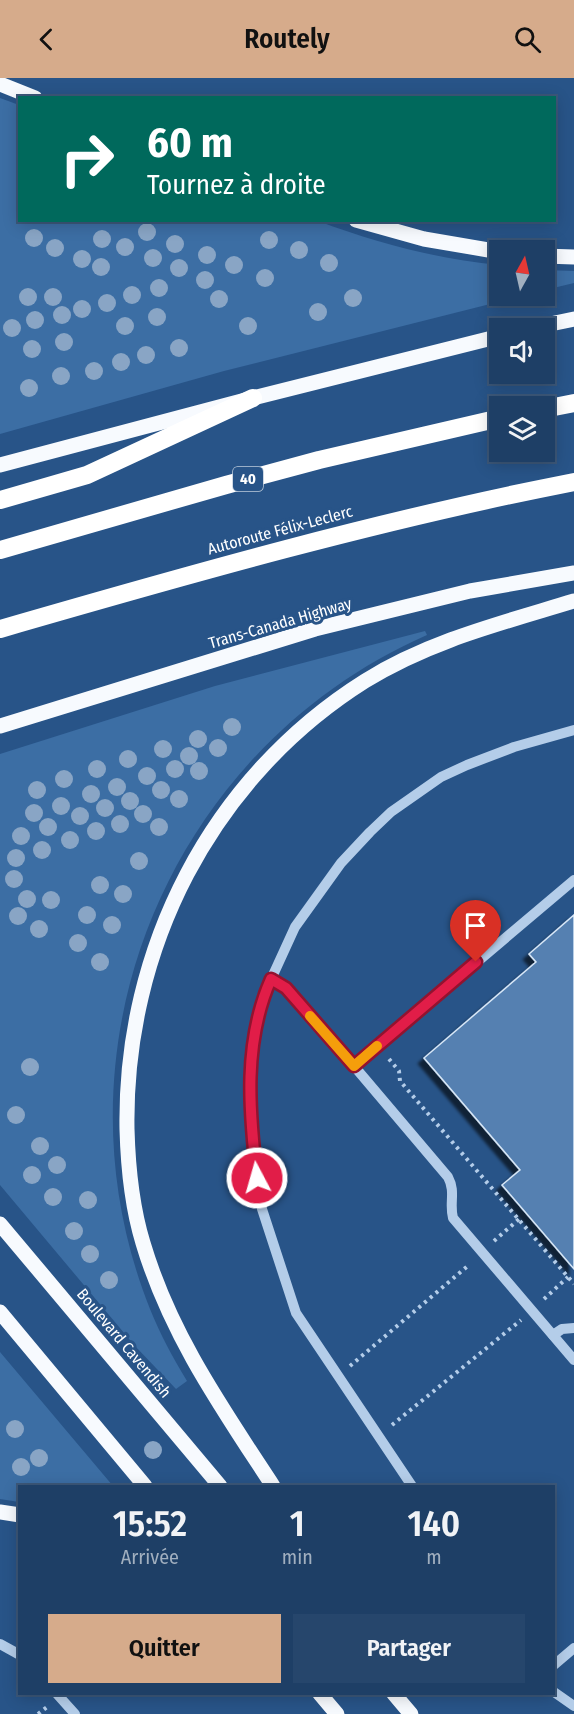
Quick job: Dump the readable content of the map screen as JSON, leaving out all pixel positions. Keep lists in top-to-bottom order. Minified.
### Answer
{"streets":{"highway":["40","Autoroute Félix-Leclerc"],"main road":["Trans-Canada Highway","Boulevard Cavendish"]},"north":"top","page":{"header":"Routely","turn":["60 m","Tournez à droite"],"eta":["15:52","Arrivée","1","min","140","m"],"buttons":["Quitter","Partager"]}}
